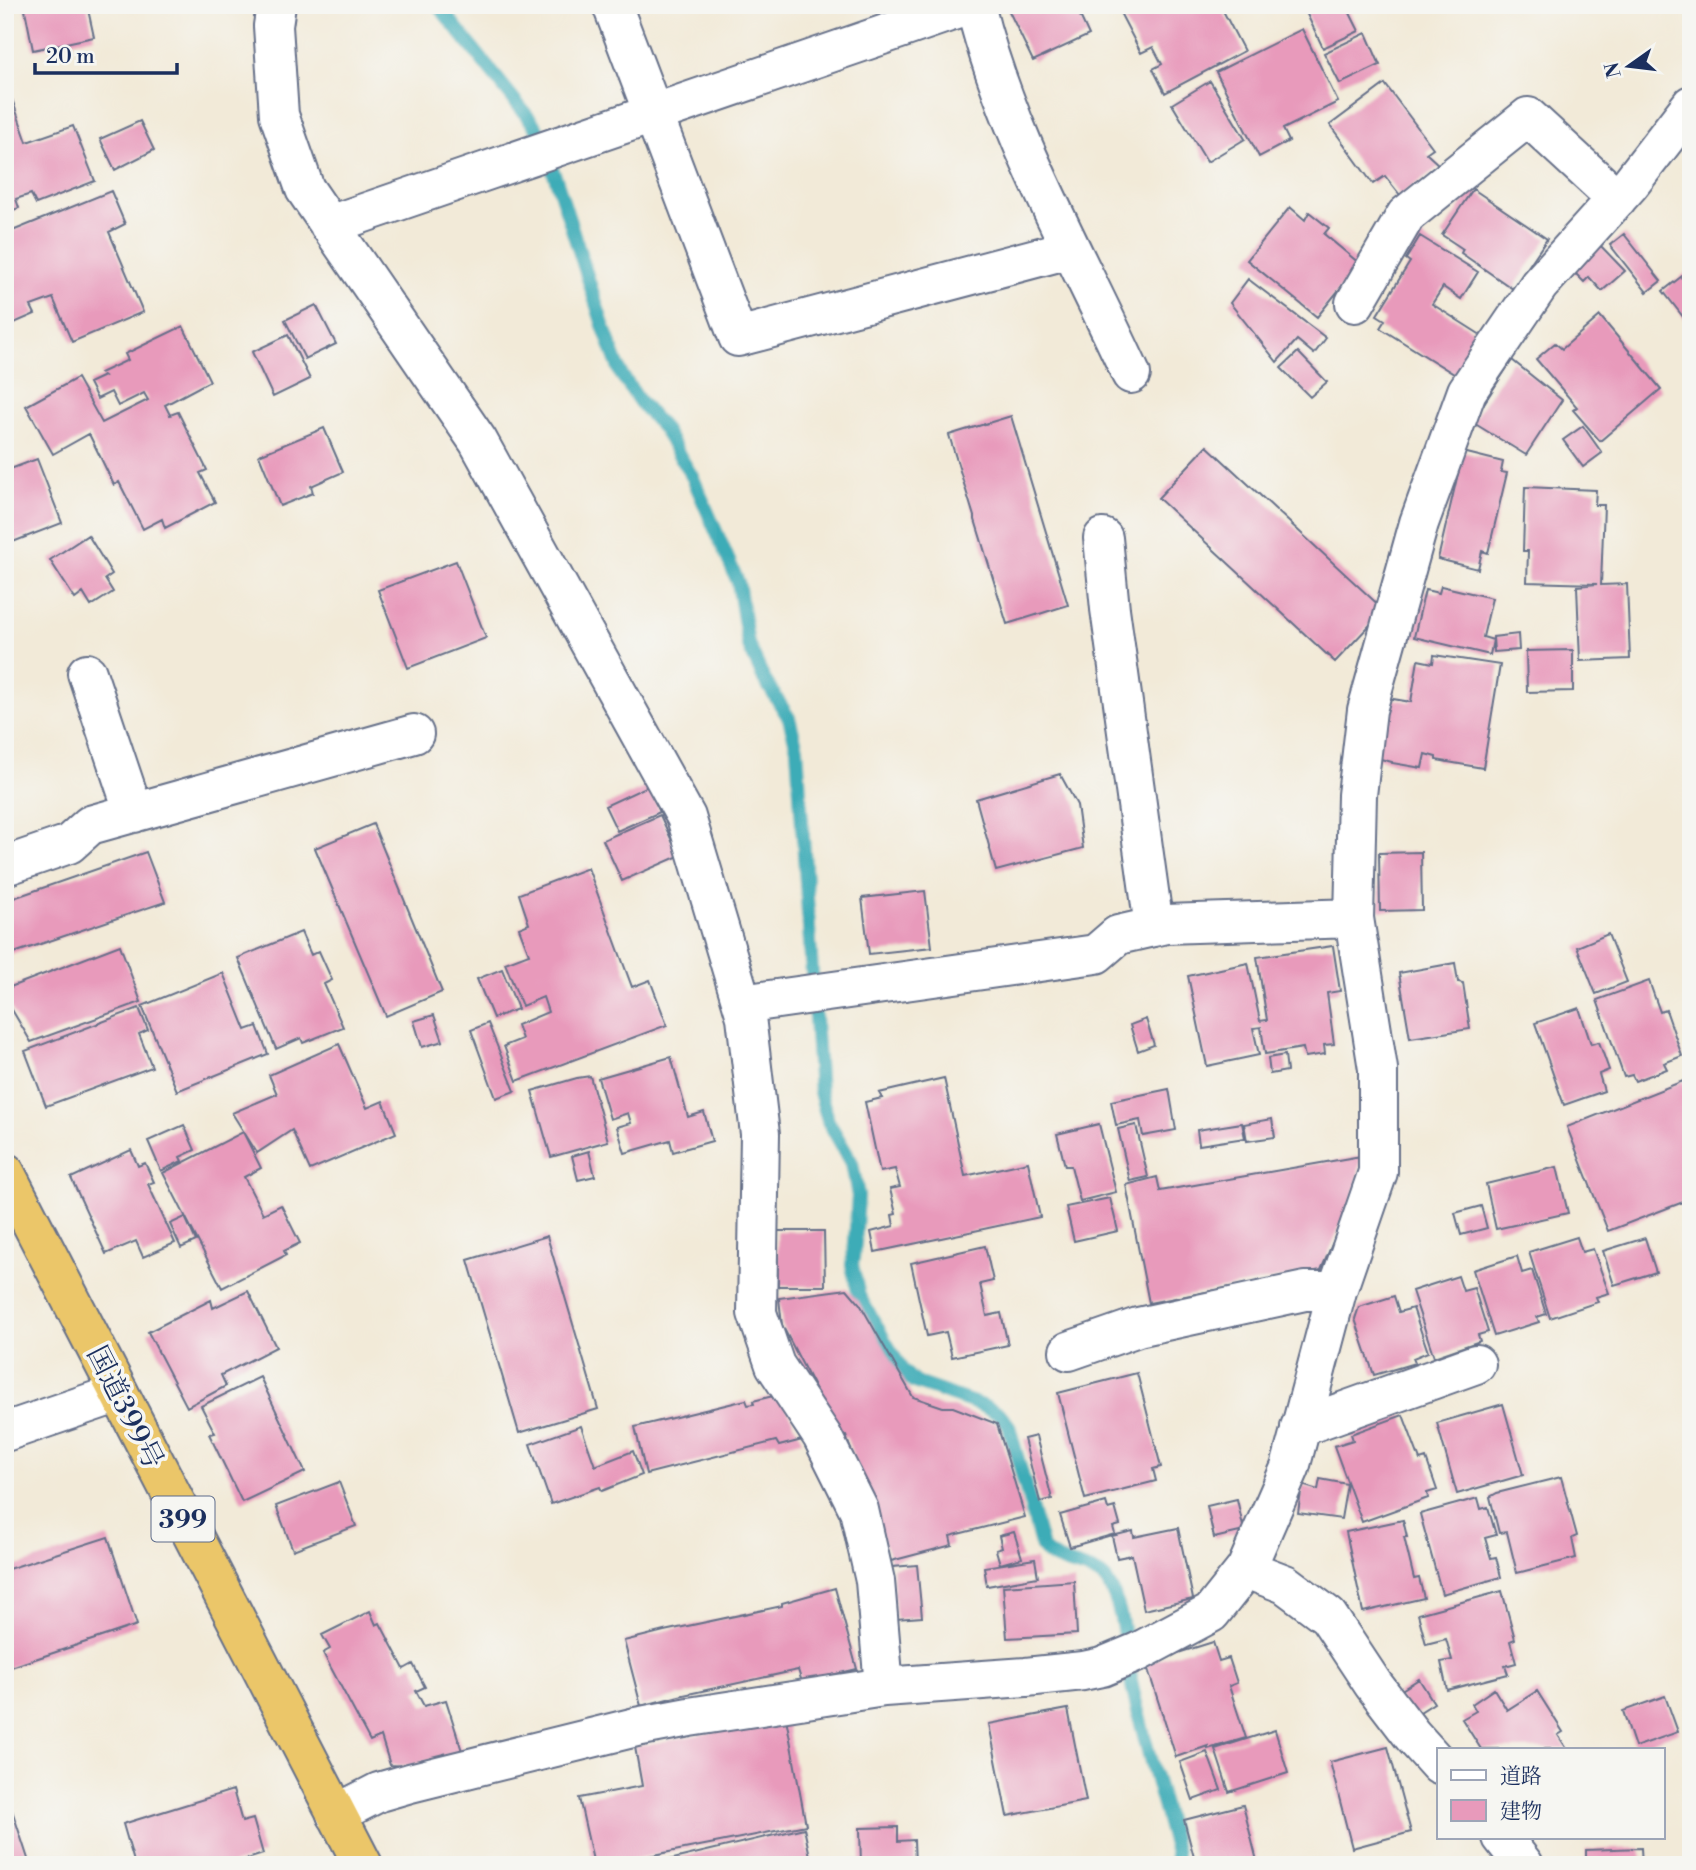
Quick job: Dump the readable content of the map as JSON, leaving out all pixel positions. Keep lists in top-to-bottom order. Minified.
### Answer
{"streets":{"highway":["国道399号","399"]},"legend":["道路","建物"],"scale_bar":"20 m","north":"left"}
